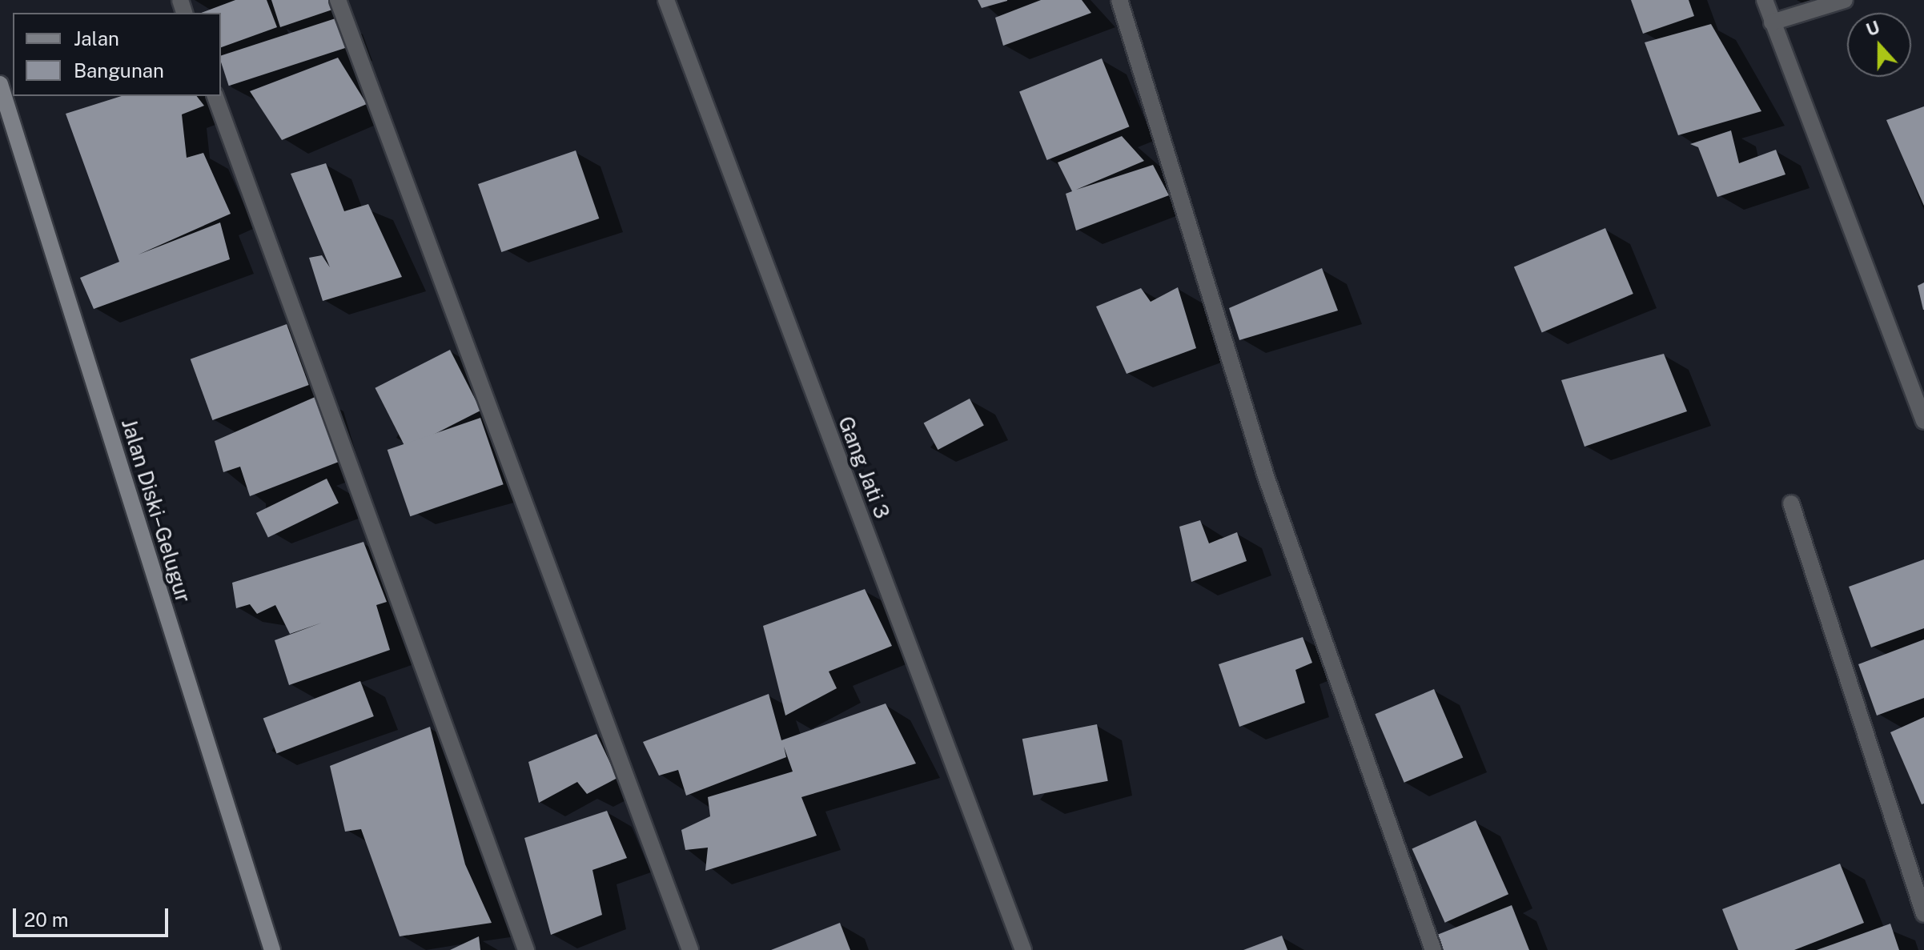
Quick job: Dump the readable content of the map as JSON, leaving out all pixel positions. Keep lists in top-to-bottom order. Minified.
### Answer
{"streets":{"main road":["Jalan Diski–Gelugur"],"street":["Gang Jati 3"]},"legend":["Jalan","Bangunan"],"scale_bar":"20 m","north":"top"}
